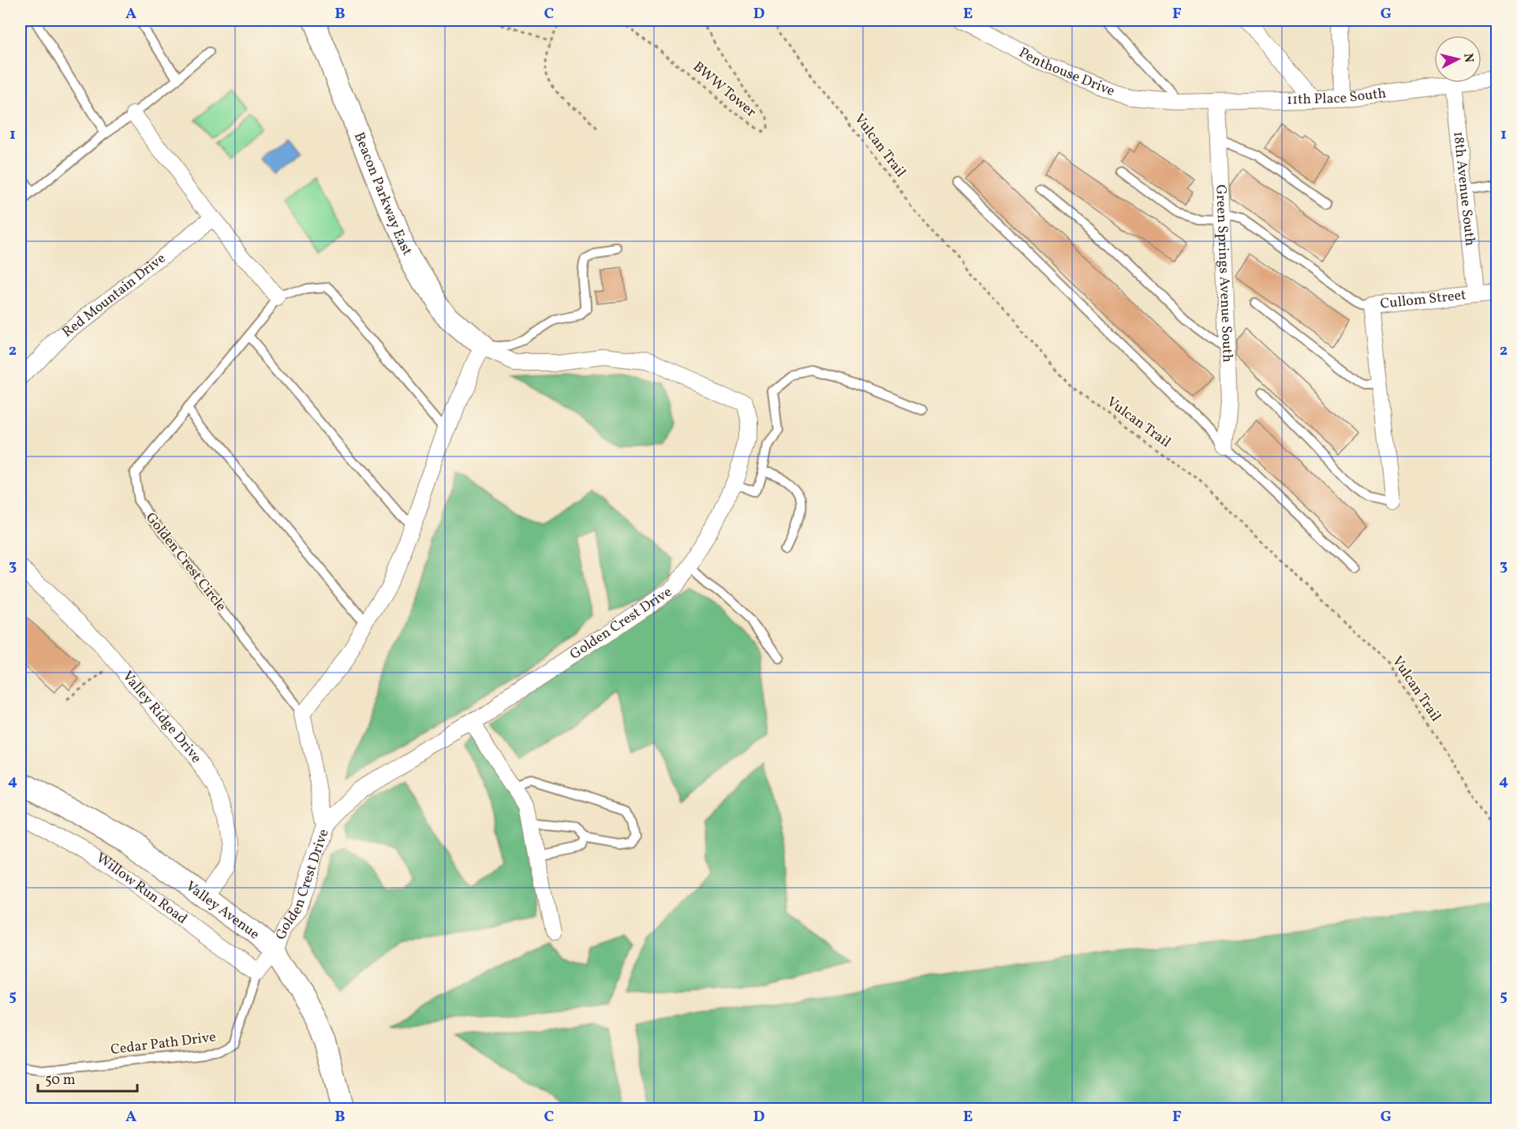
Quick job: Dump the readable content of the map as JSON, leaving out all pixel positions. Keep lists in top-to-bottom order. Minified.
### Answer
{"streets":{"main road":["Beacon Parkway East","Valley Avenue"],"street":["Penthouse Drive","11th Place South","18th Avenue South","Green Springs Avenue South","Red Mountain Drive","Cullom Street","Golden Crest Circle","Golden Crest Drive","Valley Ridge Drive","Willow Run Road"],"lane":["Cedar Path Drive"],"path":["BWW Tower","Vulcan Trail"]},"crossings":[["Penthouse Drive","11th Place South"],["11th Place South","18th Avenue South"],["11th Place South","Green Springs Avenue South"],["18th Avenue South","Cullom Street"],["Beacon Parkway East","Golden Crest Drive"],["Golden Crest Circle","Golden Crest Drive"],["Golden Crest Drive","Valley Avenue"],["Valley Ridge Drive","Valley Avenue"],["Willow Run Road","Cedar Path Drive"]],"scale_bar":"50 m","north":"right","grid":{"columns":["A","B","C","D","E","F","G"],"rows":["1","2","3","4","5"]}}
